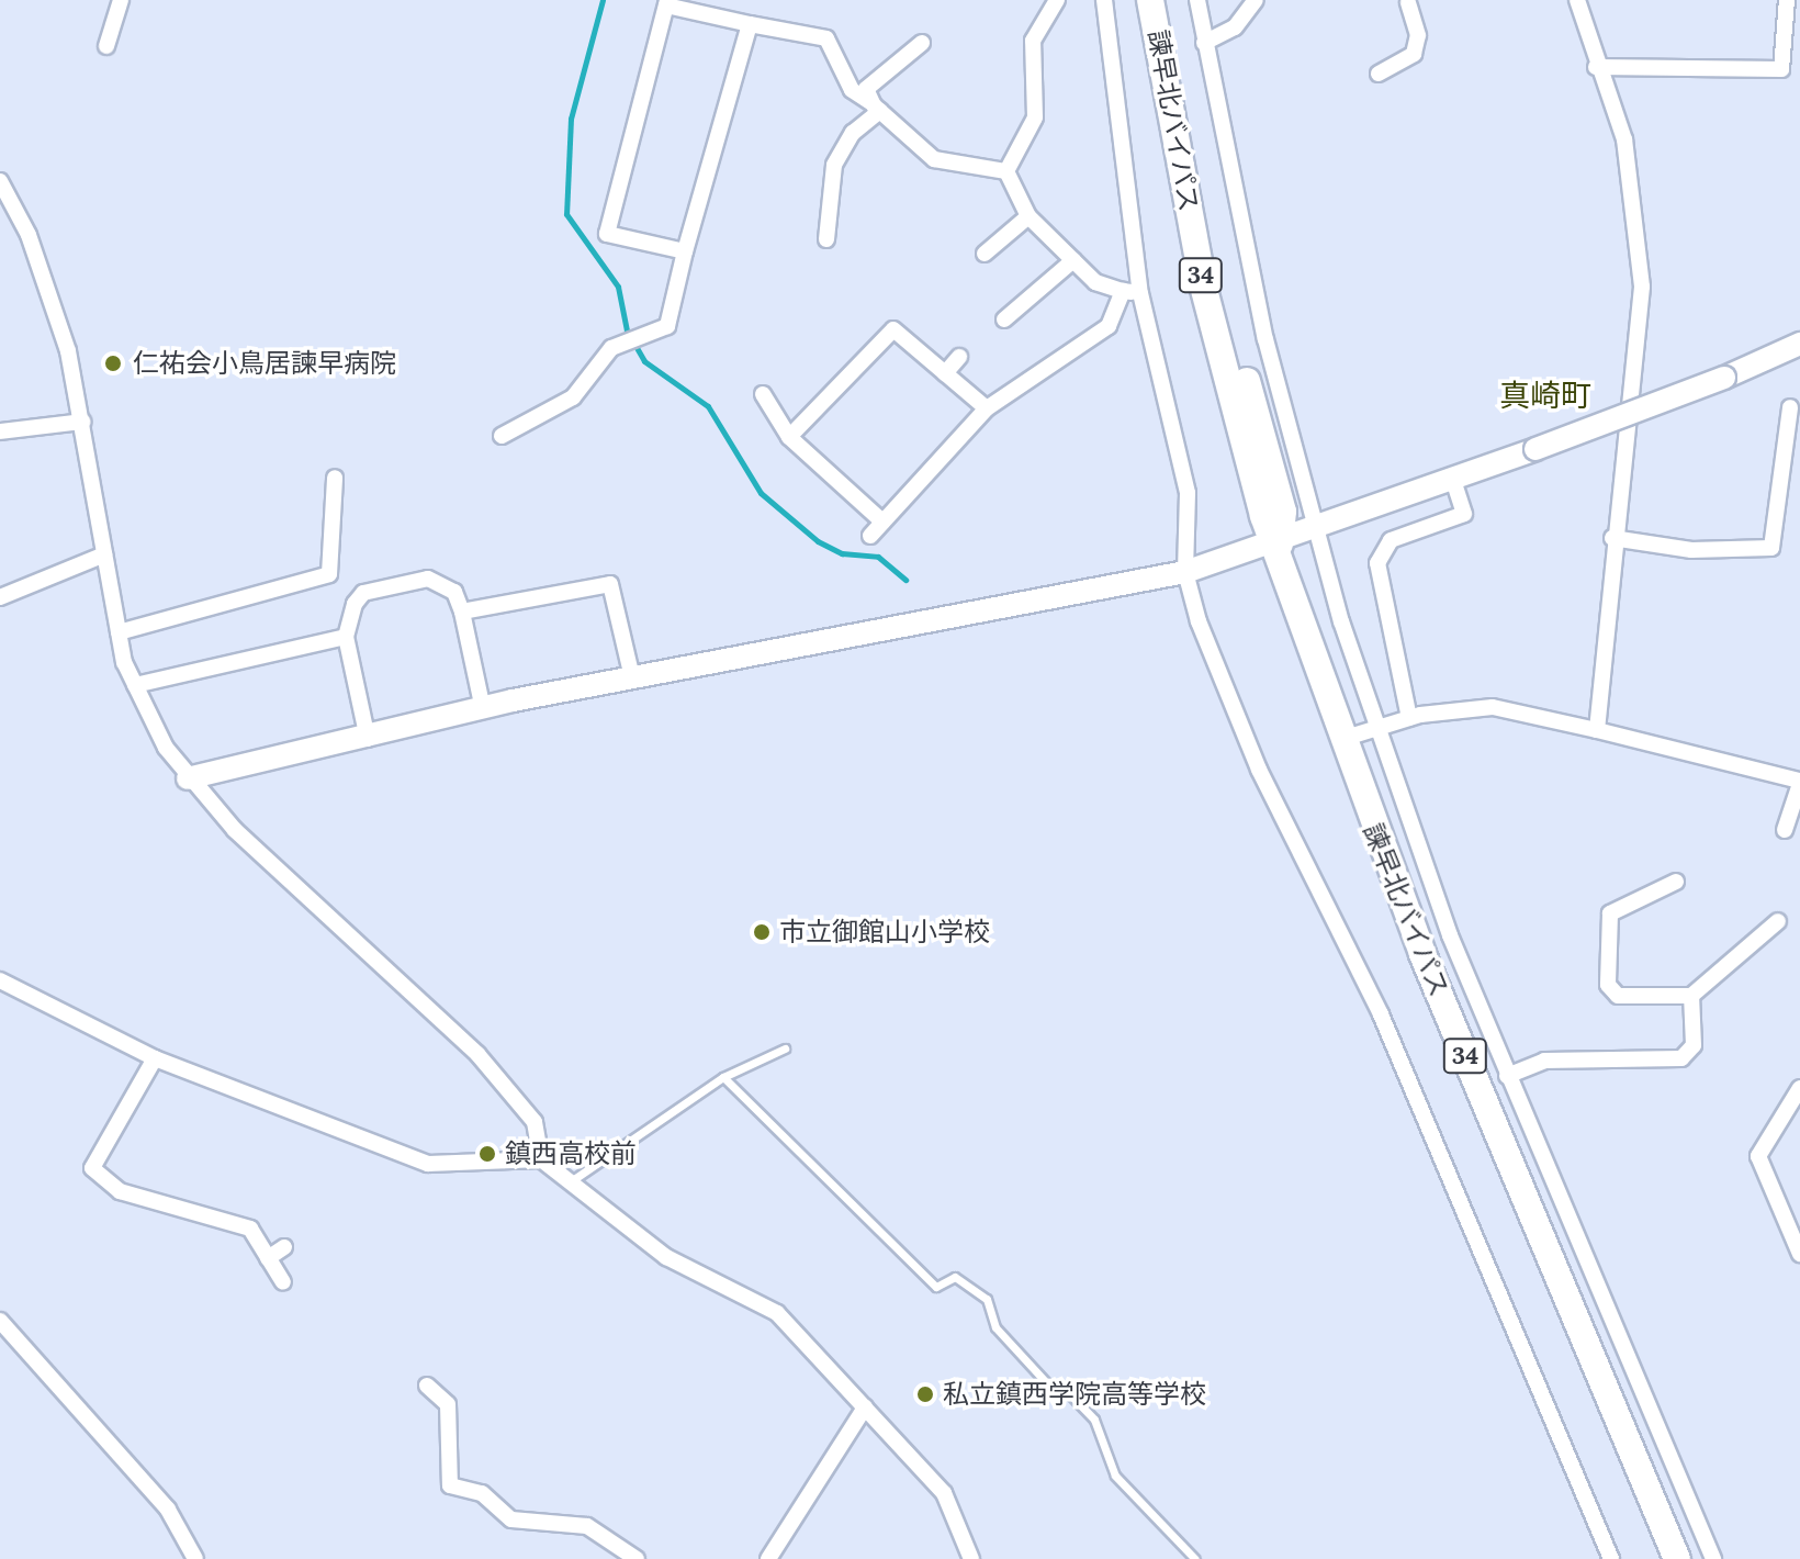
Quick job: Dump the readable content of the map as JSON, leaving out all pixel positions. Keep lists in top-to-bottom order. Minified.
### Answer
{"streets":{"highway":["諫早北バイパス","34"]},"districts":["真崎町"],"places":["仁祐会小鳥居諫早病院","市立御館山小学校","鎮西高校前","私立鎮西学院高等学校"]}
